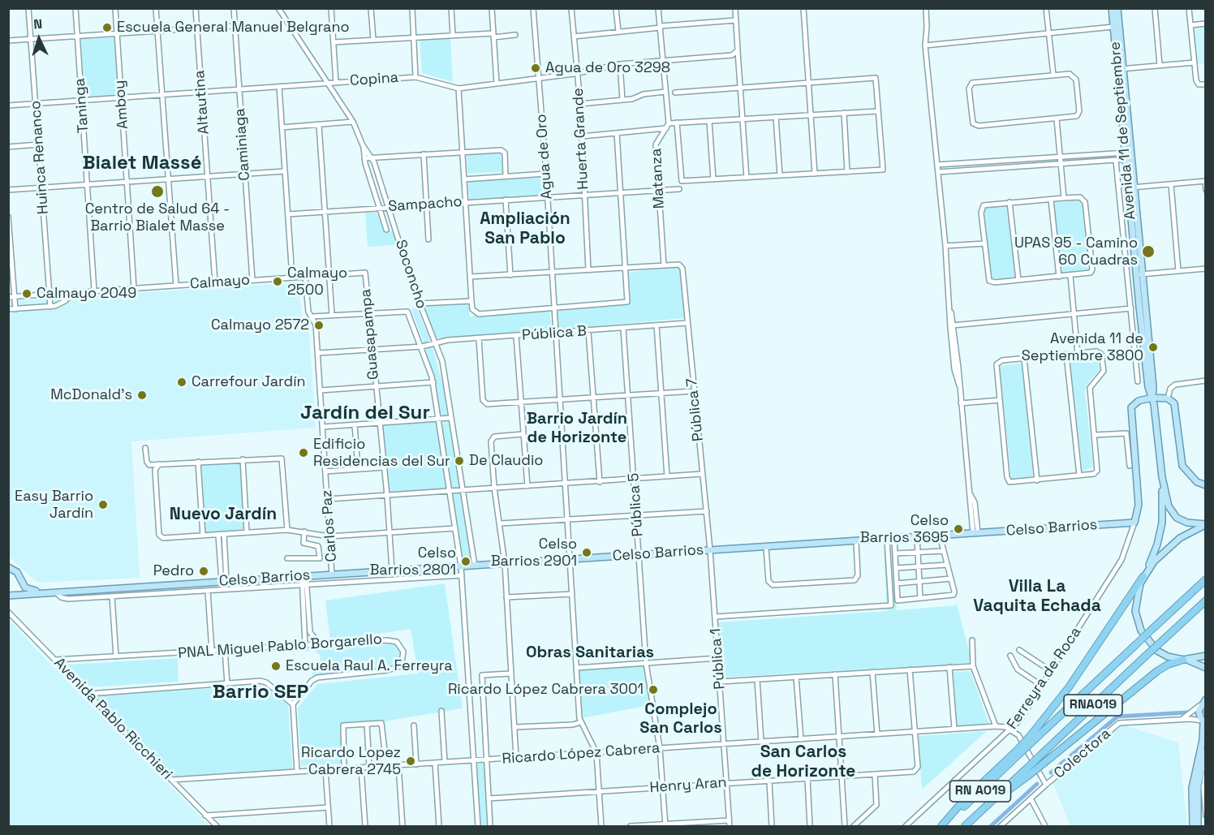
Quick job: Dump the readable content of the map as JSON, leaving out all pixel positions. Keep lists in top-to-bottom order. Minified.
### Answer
{"streets":{"highway":["RNA019","RN A019"],"main road":["Avenida 11 de Septiembre","Celso Barrios","Ferreyra de Roca"],"street":["Copina","Altautina","Amboy","Taninga","Huerta Grande","Caminiaga","Agua de Oro","Huinca Renanco","Matanza","Sampacho","Soconcho","Calmayo","Pública B","Guasapampa","Pública 7","Pública 5","Carlos Paz","PNAL Miguel Pablo Borgarello","Pública 1","Avenida Pablo Ricchieri","Ricardo López Cabrera","Colectora","Henry Aran"]},"crossings":[["Copina","Altautina"],["Copina","Amboy"],["Copina","Taninga"],["Copina","Huerta Grande"],["Copina","Caminiaga"],["Copina","Agua de Oro"],["Copina","Huinca Renanco"],["Copina","Soconcho"],["Altautina","Calmayo"],["Amboy","Calmayo"],["Taninga","Calmayo"],["Avenida 11 de Septiembre","Ferreyra de Roca"],["Huerta Grande","Sampacho"],["Caminiaga","Calmayo"],["Agua de Oro","Sampacho"],["Agua de Oro","Pública B"],["Huinca Renanco","Calmayo"],["Matanza","Sampacho"],["Matanza","Pública 7"],["Sampacho","Soconcho"],["Soconcho","Pública B"],["Soconcho","Guasapampa"],["Soconcho","Celso Barrios"],["Soconcho","Ricardo López Cabrera"],["Calmayo","Guasapampa"],["Calmayo","Carlos Paz"],["Pública B","Guasapampa"],["Pública B","Pública 7"],["Pública B","Pública 5"],["Pública B","Carlos Paz"],["Guasapampa","Celso Barrios"],["Pública 7","Celso Barrios"],["Pública 7","Pública 1"],["Pública 5","Celso Barrios"],["Pública 5","Ricardo López Cabrera"],["Pública 5","Henry Aran"],["Carlos Paz","Celso Barrios"],["Celso Barrios","Pública 1"],["Celso Barrios","Ferreyra de Roca"],["PNAL Miguel Pablo Borgarello","Avenida Pablo Ricchieri"],["Pública 1","Ricardo López Cabrera"],["Pública 1","Henry Aran"],["Ferreyra de Roca","Ricardo López Cabrera"],["RNA019","RN A019"],["Avenida Pablo Ricchieri","Ricardo López Cabrera"],["Ricardo López Cabrera","Henry Aran"]],"districts":["Bialet Massé","Ampliación San Pablo","Jardín del Sur","Barrio Jardín de Horizonte","Nuevo Jardín","Villa La Vaquita Echada","Obras Sanitarias","Barrio SEP","Complejo San Carlos","San Carlos de Horizonte"],"places":["Escuela General Manuel Belgrano","Agua de Oro 3298","Centro de Salud 64 - Barrio Bialet Masse","UPAS 95 - Camino 60 Cuadras","Calmayo 2500","Calmayo 2049","Calmayo 2572","Avenida 11 de Septiembre 3800","Carrefour Jardín","McDonald's","Edificio Residencias del Sur","De Claudio","Easy Barrio Jardín","Celso Barrios 3695","Celso Barrios 2901","Celso Barrios 2801","Pedro","Escuela Raul A. Ferreyra","Ricardo López Cabrera 3001","Ricardo Lopez Cabrera 2745"],"north":"top"}
